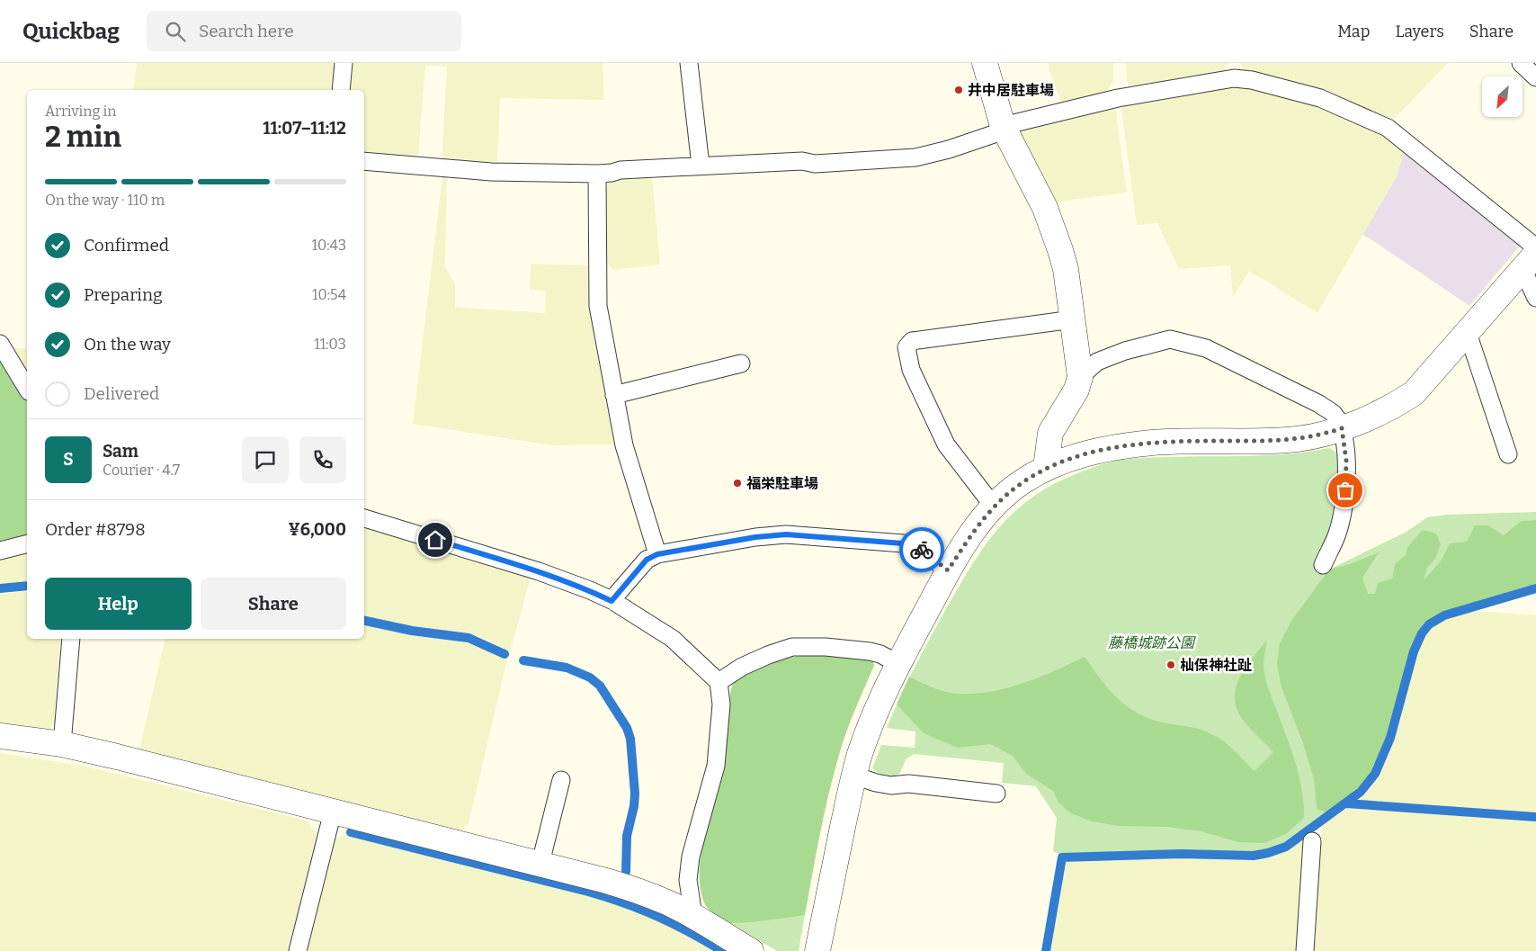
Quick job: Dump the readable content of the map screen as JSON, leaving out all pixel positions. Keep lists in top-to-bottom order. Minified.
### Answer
{"parks":["藤橋城跡公園"],"places":["井中居駐車場","福栄駐車場","杣保神社趾"],"north":"bottom left","page":{"header":"Quickbag","search":"Search here","nav":["Map","Layers","Share"],"heading":["2 min","Arriving in","11:07–11:12"],"panel":["Sam","Courier · 4.7","Order #8798","¥6,000"],"bar":"On the way · 110 m","list":[["Confirmed","10:43"],["Preparing","10:54"],["On the way","11:03"],"Delivered"],"round":"S","buttons":["Help","Share"]}}
